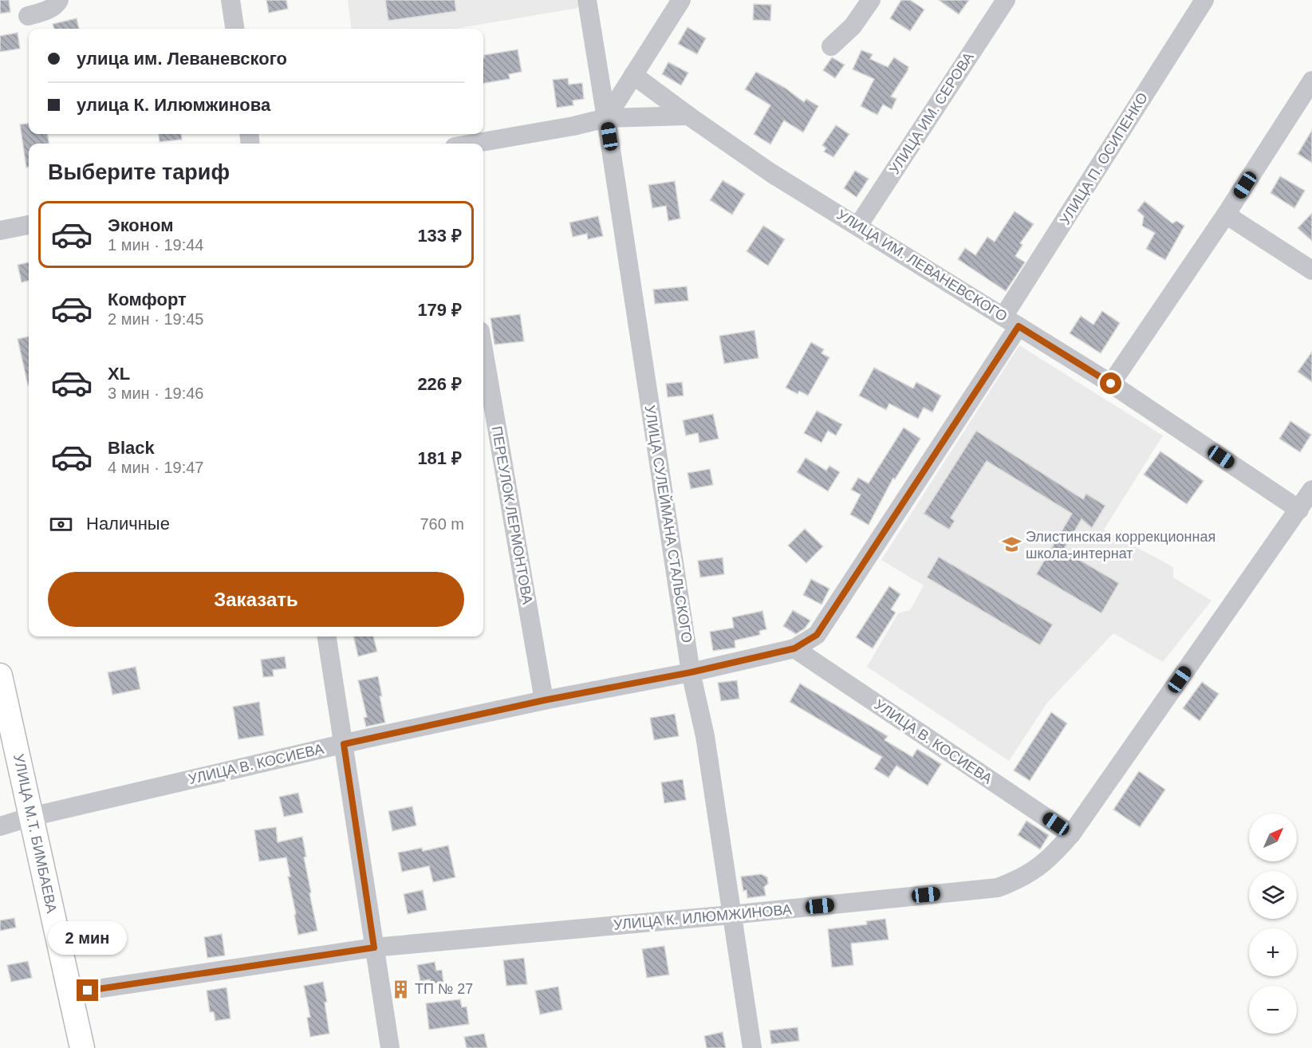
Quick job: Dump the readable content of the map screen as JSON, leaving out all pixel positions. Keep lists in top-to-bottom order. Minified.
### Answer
{"streets":{"main road":["УЛИЦА М.Т. БИМБАЕВА"],"street":["УЛИЦА ИМ. СЕРОВА","УЛИЦА П. ОСИПЕНКО","УЛИЦА ИМ. ЛЕВАНЕВСКОГО","ПЕРЕУЛОК ЛЕРМОНТОВА","УЛИЦА СУЛЕЙМАНА СТАЛЬСКОГО","УЛИЦА В. КОСИЕВА","УЛИЦА К. ИЛЮМЖИНОВА"]},"crossings":[["УЛИЦА ИМ. СЕРОВА","УЛИЦА ИМ. ЛЕВАНЕВСКОГО"],["УЛИЦА П. ОСИПЕНКО","УЛИЦА ИМ. ЛЕВАНЕВСКОГО"],["УЛИЦА П. ОСИПЕНКО","УЛИЦА В. КОСИЕВА"],["УЛИЦА ИМ. ЛЕВАНЕВСКОГО","УЛИЦА В. КОСИЕВА"],["УЛИЦА ИМ. ЛЕВАНЕВСКОГО","УЛИЦА К. ИЛЮМЖИНОВА"],["ПЕРЕУЛОК ЛЕРМОНТОВА","УЛИЦА В. КОСИЕВА"],["УЛИЦА СУЛЕЙМАНА СТАЛЬСКОГО","УЛИЦА В. КОСИЕВА"],["УЛИЦА СУЛЕЙМАНА СТАЛЬСКОГО","УЛИЦА К. ИЛЮМЖИНОВА"],["УЛИЦА В. КОСИЕВА","УЛИЦА М.Т. БИМБАЕВА"],["УЛИЦА В. КОСИЕВА","УЛИЦА К. ИЛЮМЖИНОВА"],["УЛИЦА М.Т. БИМБАЕВА","УЛИЦА К. ИЛЮМЖИНОВА"]],"places":{"school or university":["Элистинская коррекционная школа-интернат"],"building":["ТП № 27"]},"north":"top right","page":{"banner":["улица им. Леваневского","улица К. Илюмжинова"],"heading":"Выберите тариф","list":[{"name":"Эконом","note":"1 мин · 19:44","value":"133 ₽"},{"name":"Комфорт","note":"2 мин · 19:45","value":"179 ₽"},{"name":"XL","note":"3 мин · 19:46","value":"226 ₽"},{"name":"Black","note":"4 мин · 19:47","value":"181 ₽"}],"pay":["Наличные","760 m"],"buttons":"Заказать","map_buttons":["+","−"],"bubble":"2 мин"}}
